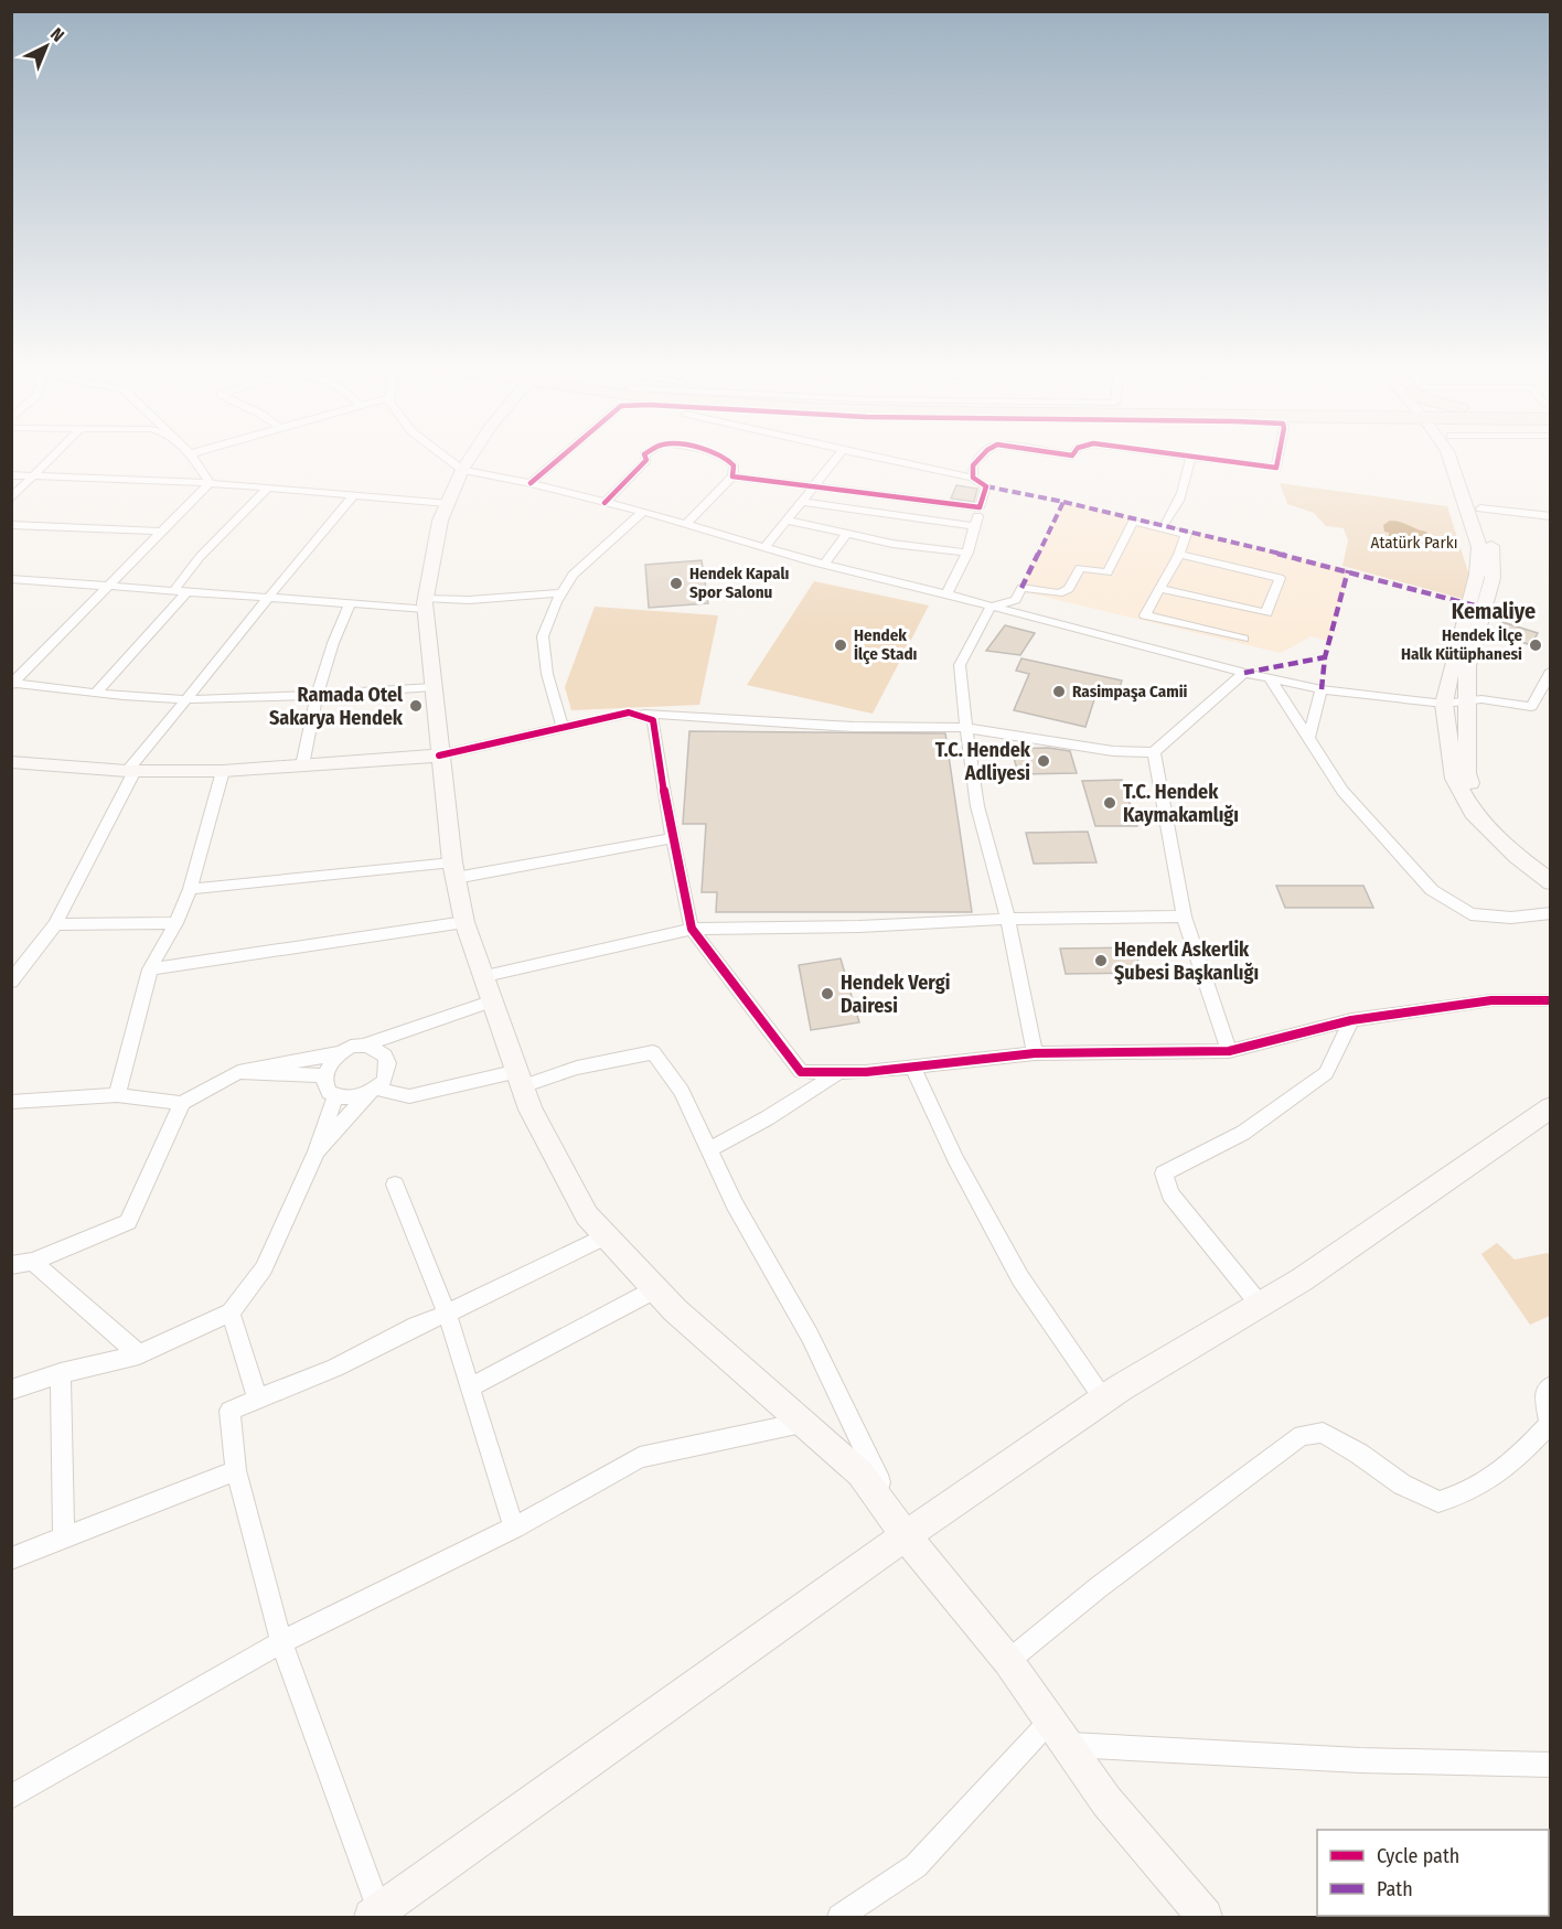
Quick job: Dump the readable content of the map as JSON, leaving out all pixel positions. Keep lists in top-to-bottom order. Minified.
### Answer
{"districts":["Kemaliye"],"parks":["Atatürk Parkı"],"places":["Hendek Kapalı Spor Salonu","Hendek İlçe Stadı","Hendek İlçe Halk Kütüphanesi","Rasimpaşa Camii","Ramada Otel Sakarya Hendek","T.C. Hendek Adliyesi","T.C. Hendek Kaymakamlığı","Hendek Askerlik Şubesi Başkanlığı","Hendek Vergi Dairesi"],"legend":["Cycle path","Path"],"north":"top right"}
